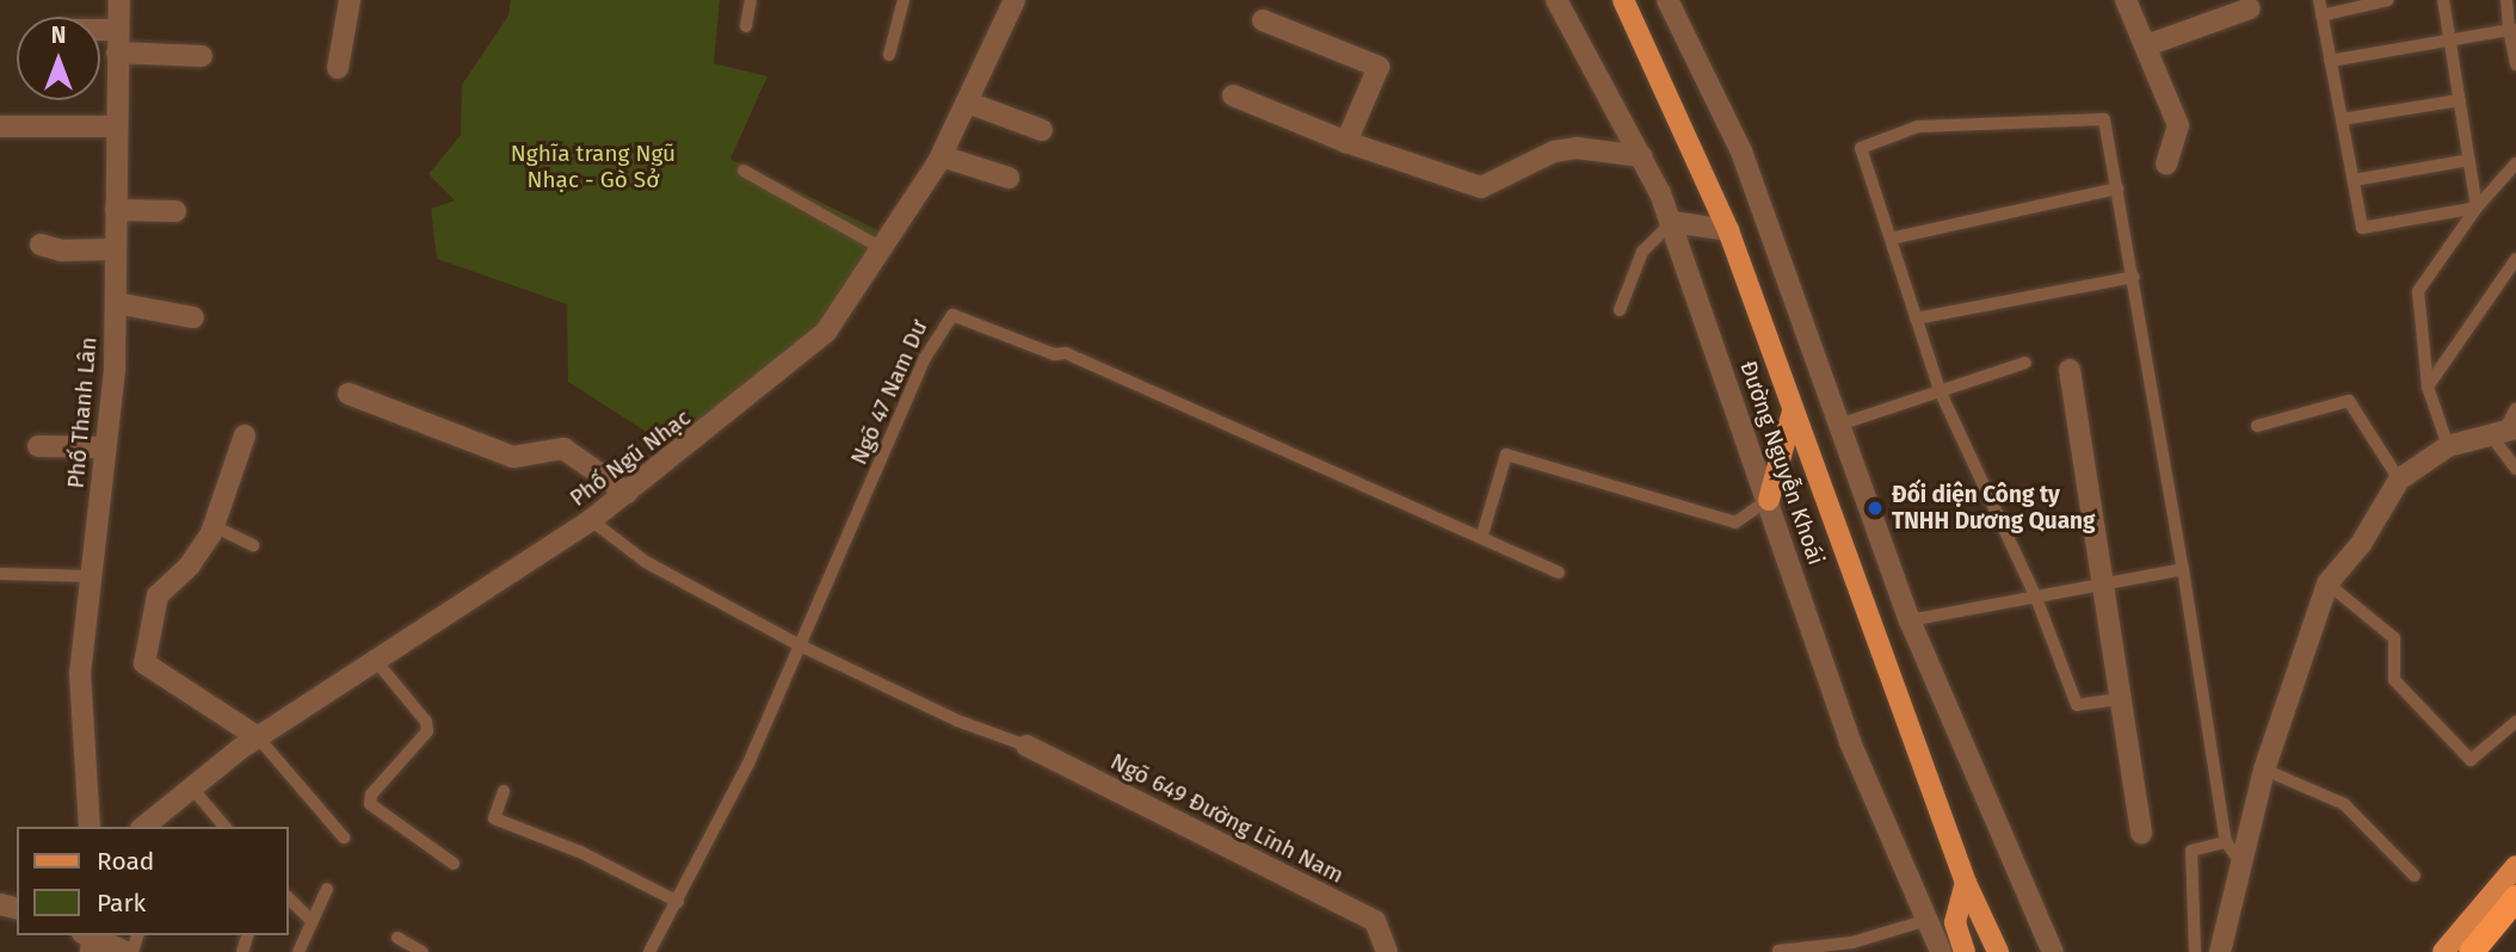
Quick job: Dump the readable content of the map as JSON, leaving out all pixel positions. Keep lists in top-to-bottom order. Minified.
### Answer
{"streets":{"main road":["Đường Nguyễn Khoái"],"street":["Phố Thanh Lân","Phố Ngũ Nhạc","Ngõ 649 Đường Lĩnh Nam"],"lane":["Ngõ 47 Nam Dư"]},"parks":["Nghĩa trang Ngũ Nhạc - Gò Sở"],"places":["Đối diện Công ty TNHH Dương Quang"],"legend":["Road","Park"],"north":"top"}
